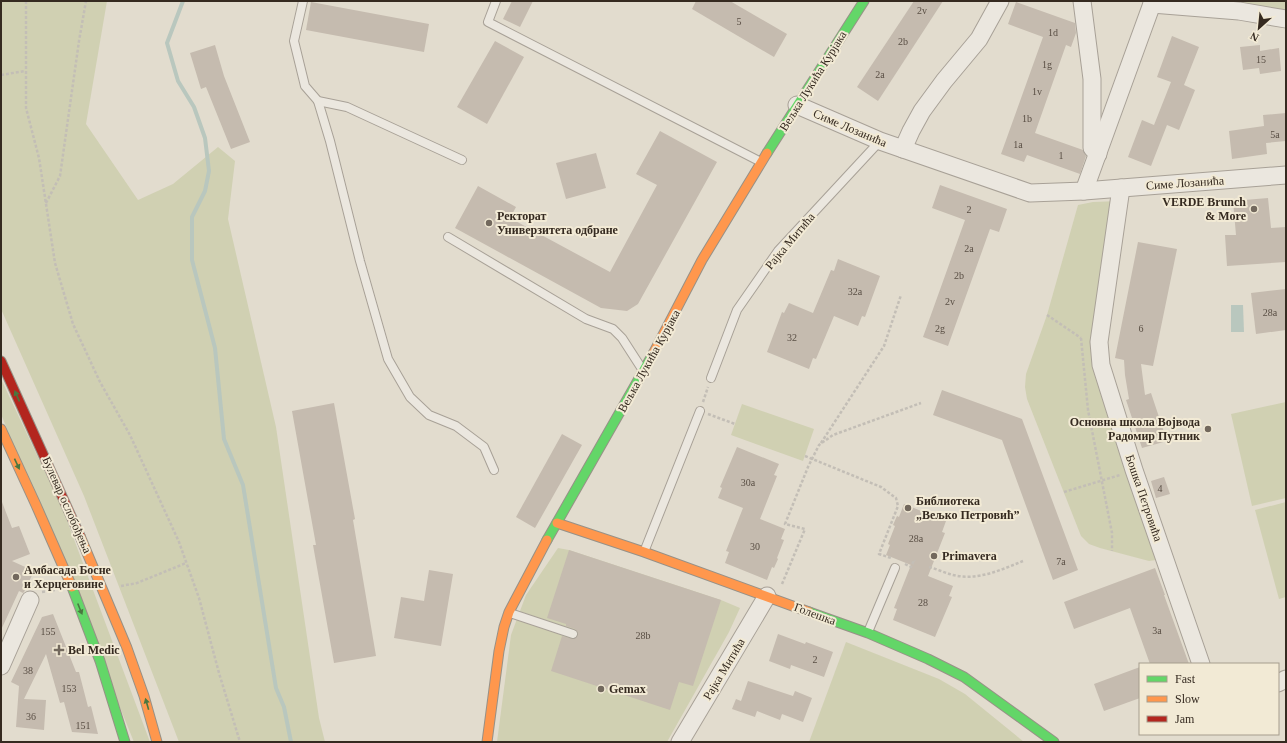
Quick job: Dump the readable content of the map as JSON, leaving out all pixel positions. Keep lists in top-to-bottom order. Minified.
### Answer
{"streets":{"street":["Вељка Лукића Курјака","Симе Лозанића","Рајка Митића","Бошка Петровића","Булевар ослобођења","Голешка"]},"crossings":[["Вељка Лукића Курјака","Симе Лозанића"],["Вељка Лукића Курјака","Голешка"],["Симе Лозанића","Рајка Митића"],["Симе Лозанића","Бошка Петровића"],["Рајка Митића","Голешка"]],"places":{"other":["VERDE Brunch & More","Ректорат Универзитета одбране","Основна школа Војвода Радомир Путник","Библиотека „Вељко Петровић”","Primavera","Амбасада Босне и Херцеговине","Gemax"],"health":["Bel Medic"]},"house_numbers":["2v","5","1d","2b","15","1g","2a","1v","1b","5a","1a","1","2","2a","2b","32a","2v","28a","2g","6","32","30a","4","28a","30","7a","28","3a","155","28b","2","38","153","36","151"],"legend":["Fast","Slow","Jam"],"north":"bottom left"}
